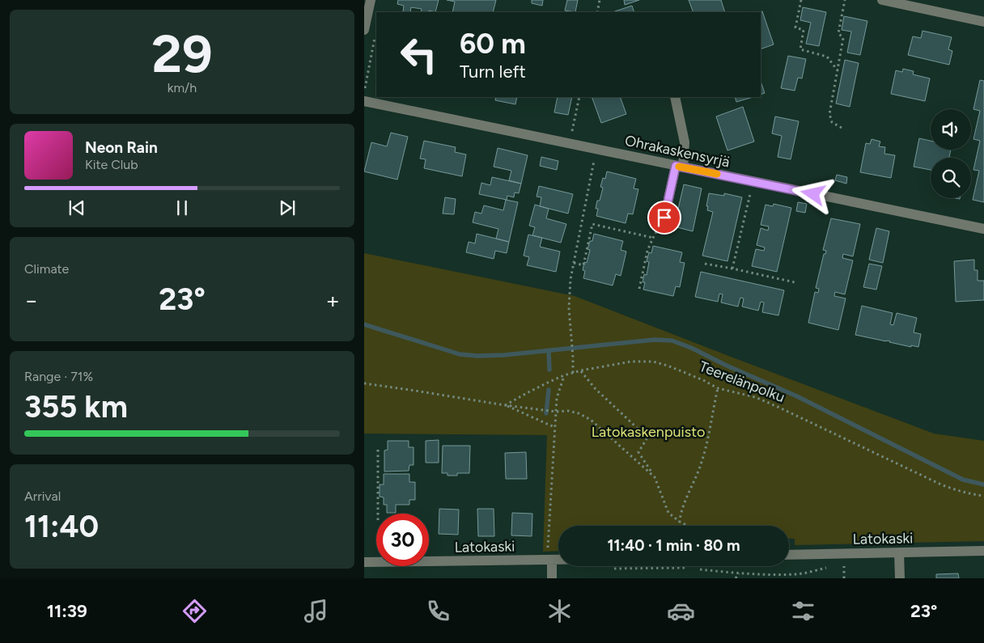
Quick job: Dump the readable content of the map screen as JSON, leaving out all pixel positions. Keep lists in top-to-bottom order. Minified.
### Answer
{"streets":{"street":["Ohrakaskensyrjä","Latokaski"],"path":["Teerelänpolku"]},"parks":["Latokaskenpuisto"],"page":{"tile":[["29","km/h"],"Climate",["Range · 71%","355 km"],["Arrival","11:40"]],"turn":["60 m","Turn left"],"song":["Neon Rain","Kite Club"],"heat":["−","23°","+"],"limit":"30","trip":"11:40 · 1 min · 80 m","tabs":["11:39","23°"]}}
